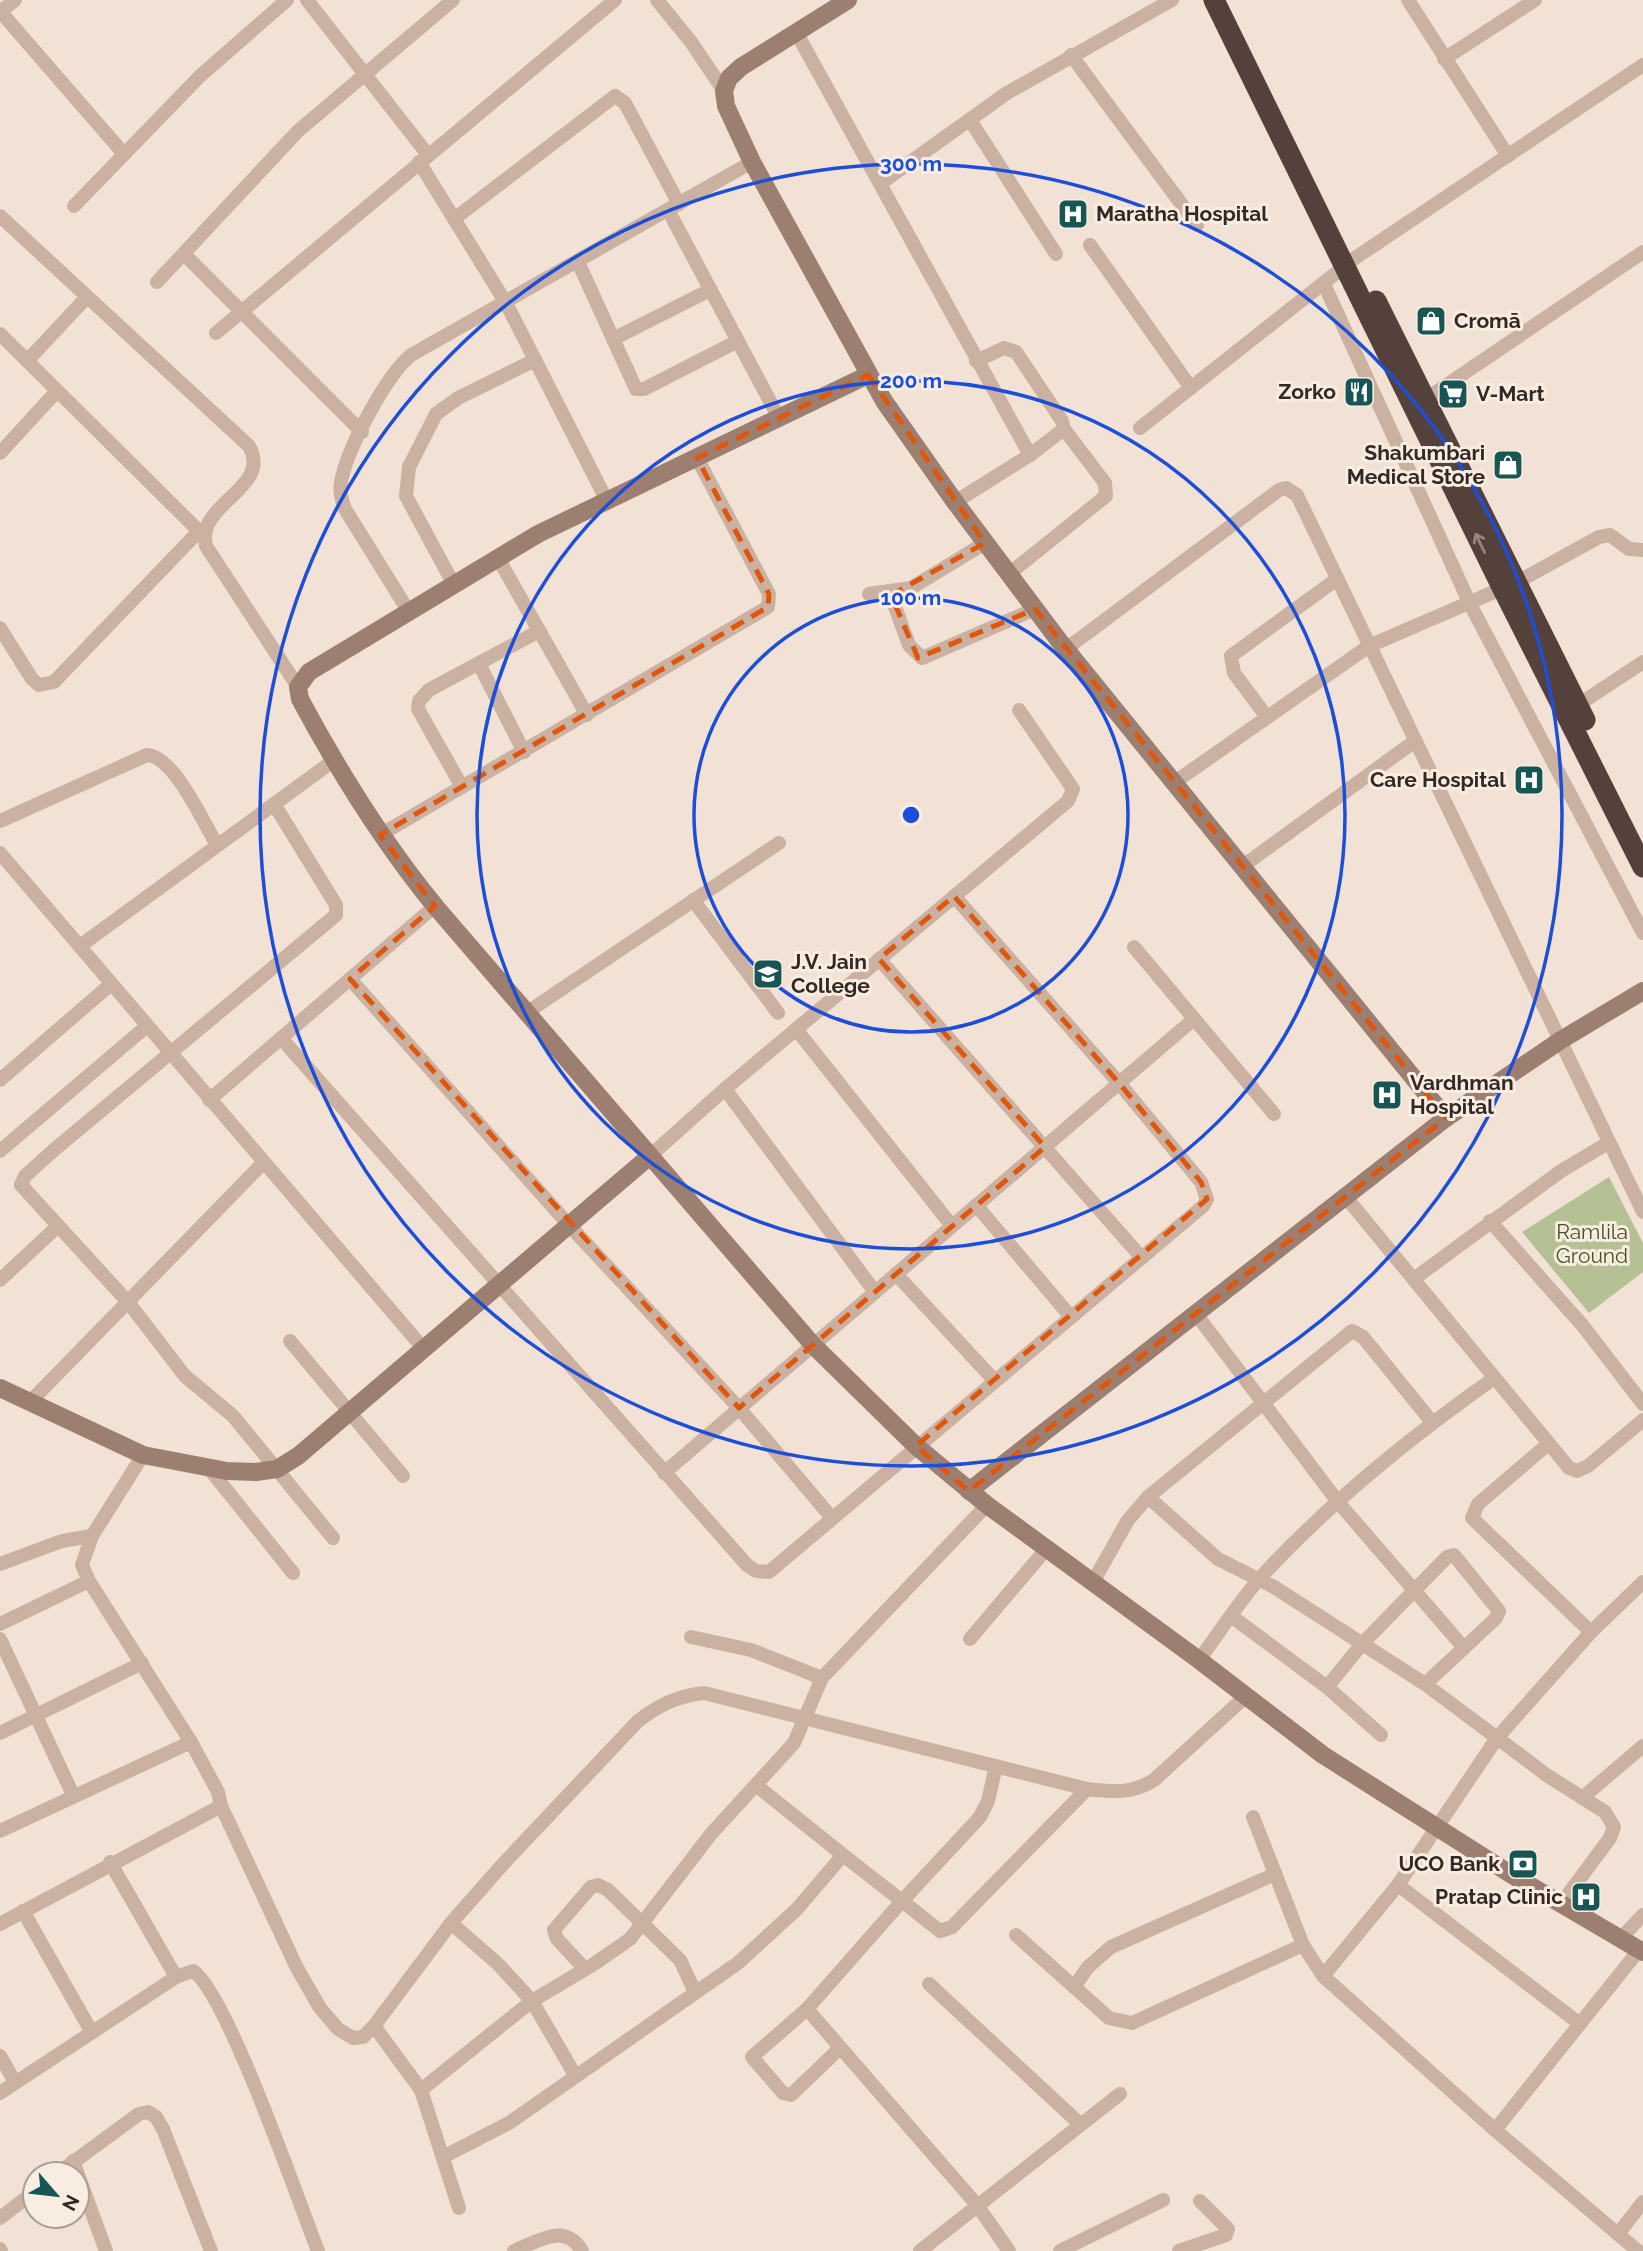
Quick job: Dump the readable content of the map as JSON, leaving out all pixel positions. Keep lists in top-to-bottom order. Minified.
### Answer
{"parks":["Ramlila Ground"],"places":{"hospital":["Maratha Hospital","Care Hospital","Vardhman Hospital","Pratap Clinic"],"shop":["Cromā","Shakumbari Medical Store"],"restaurant":["Zorko"],"supermarket":["V-Mart"],"school or university":["J.V. Jain College"],"bank":["UCO Bank"]},"north":"bottom right","rings":["300 m","200 m","100 m"]}
